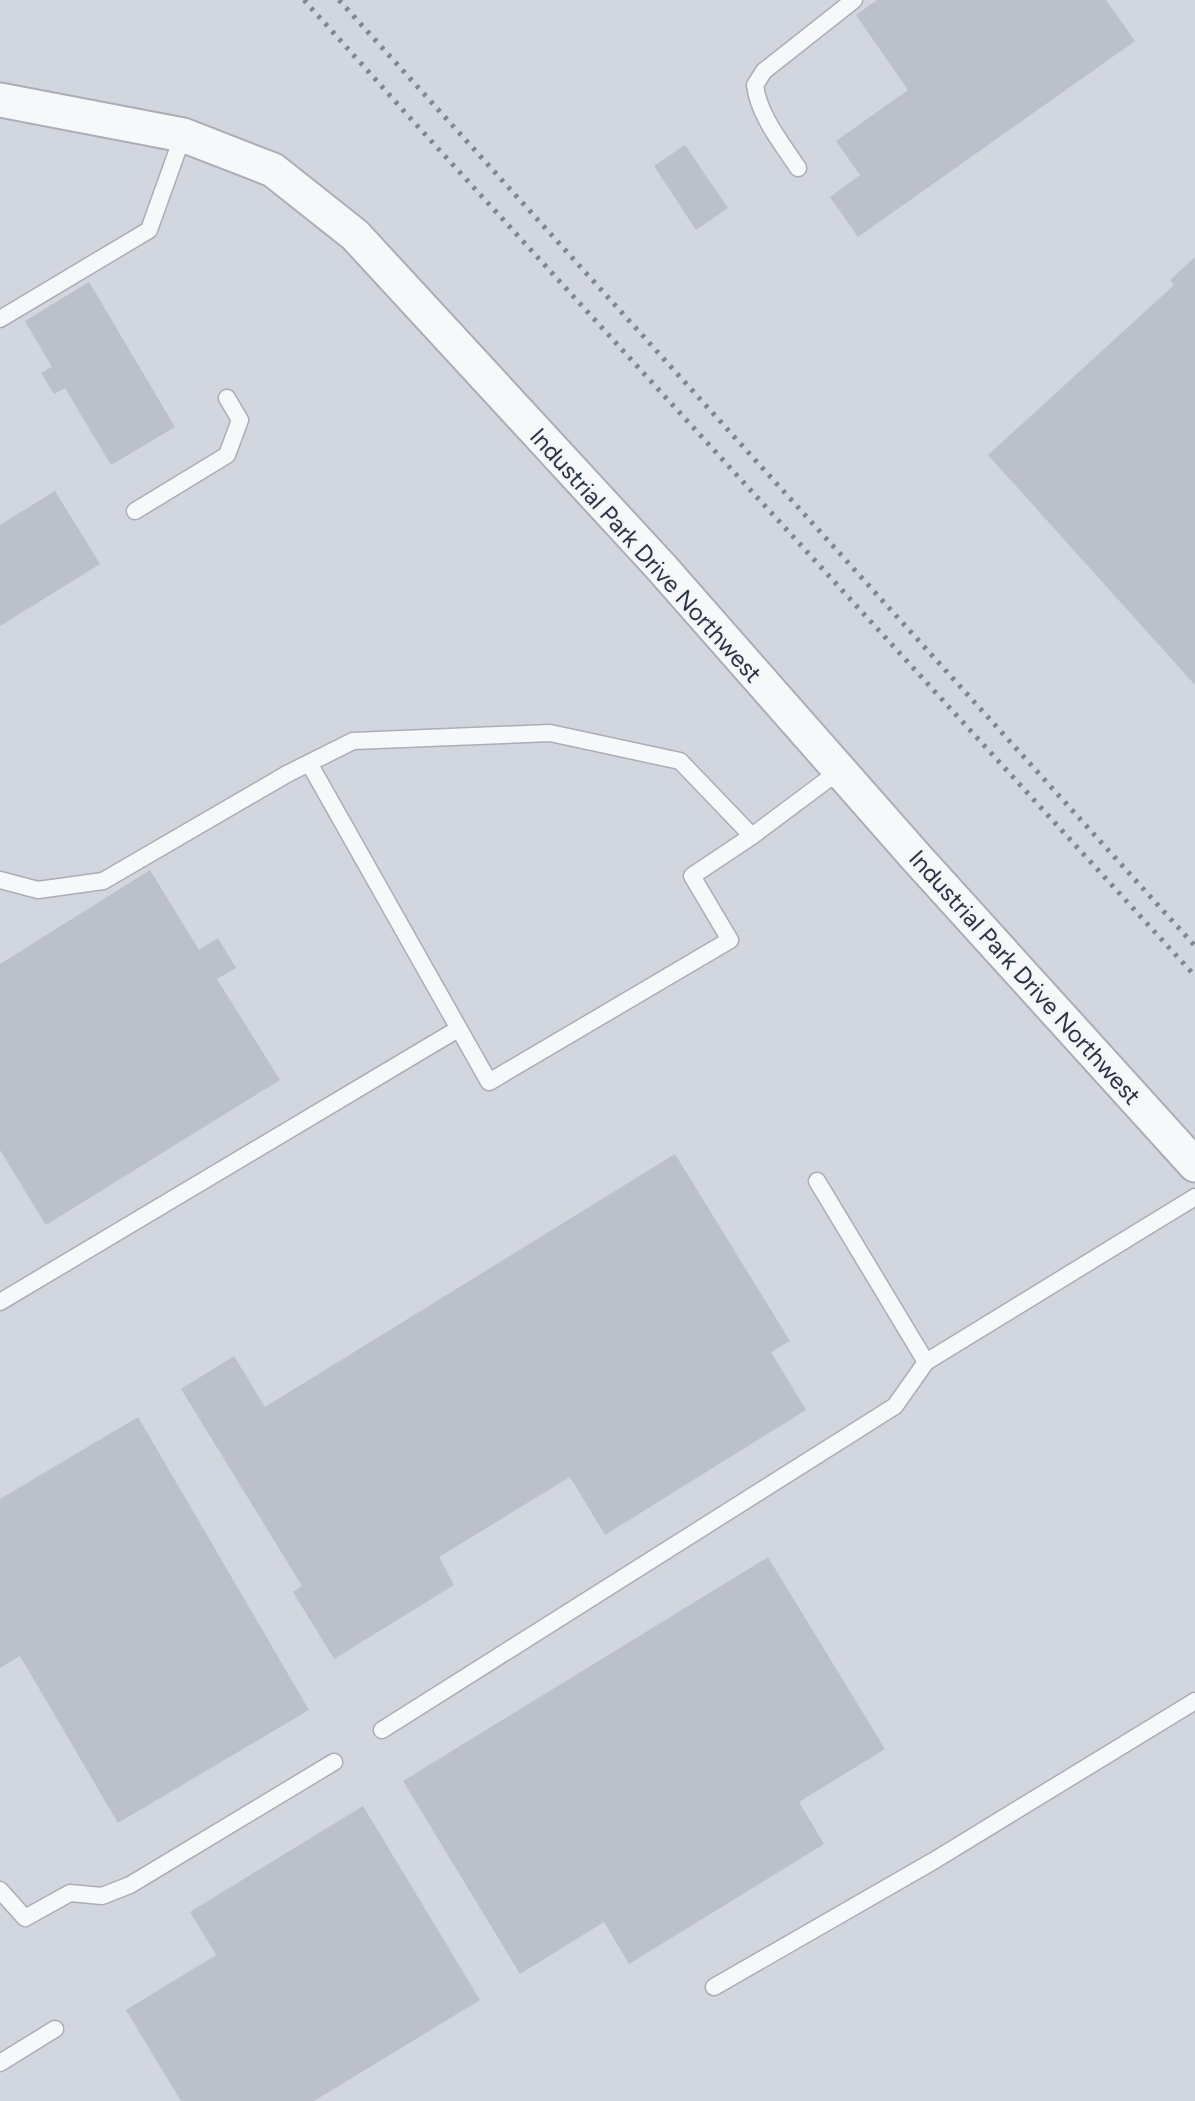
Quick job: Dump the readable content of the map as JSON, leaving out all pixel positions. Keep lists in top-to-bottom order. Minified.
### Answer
{"streets":{"street":["Industrial Park Drive Northwest"]}}
